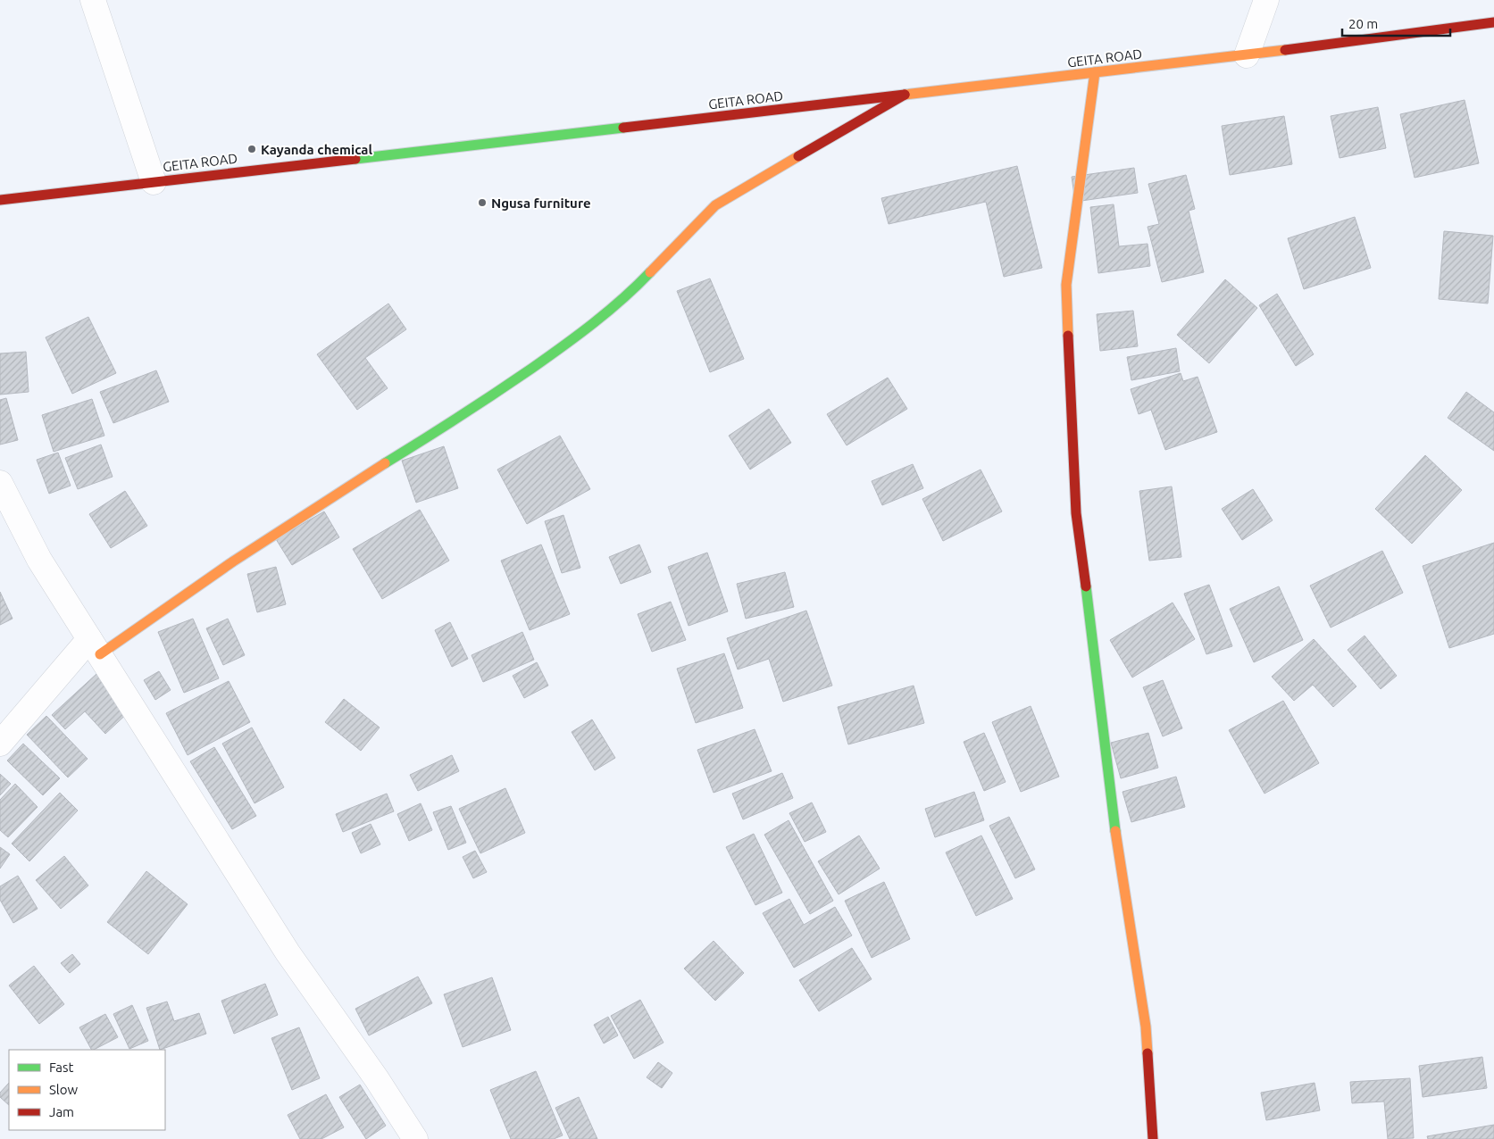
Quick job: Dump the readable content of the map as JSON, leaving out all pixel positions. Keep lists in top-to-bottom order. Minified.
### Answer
{"streets":{"main road":["GEITA ROAD"]},"places":["Kayanda chemical","Ngusa furniture"],"legend":["Fast","Slow","Jam"],"scale_bar":"20 m"}
